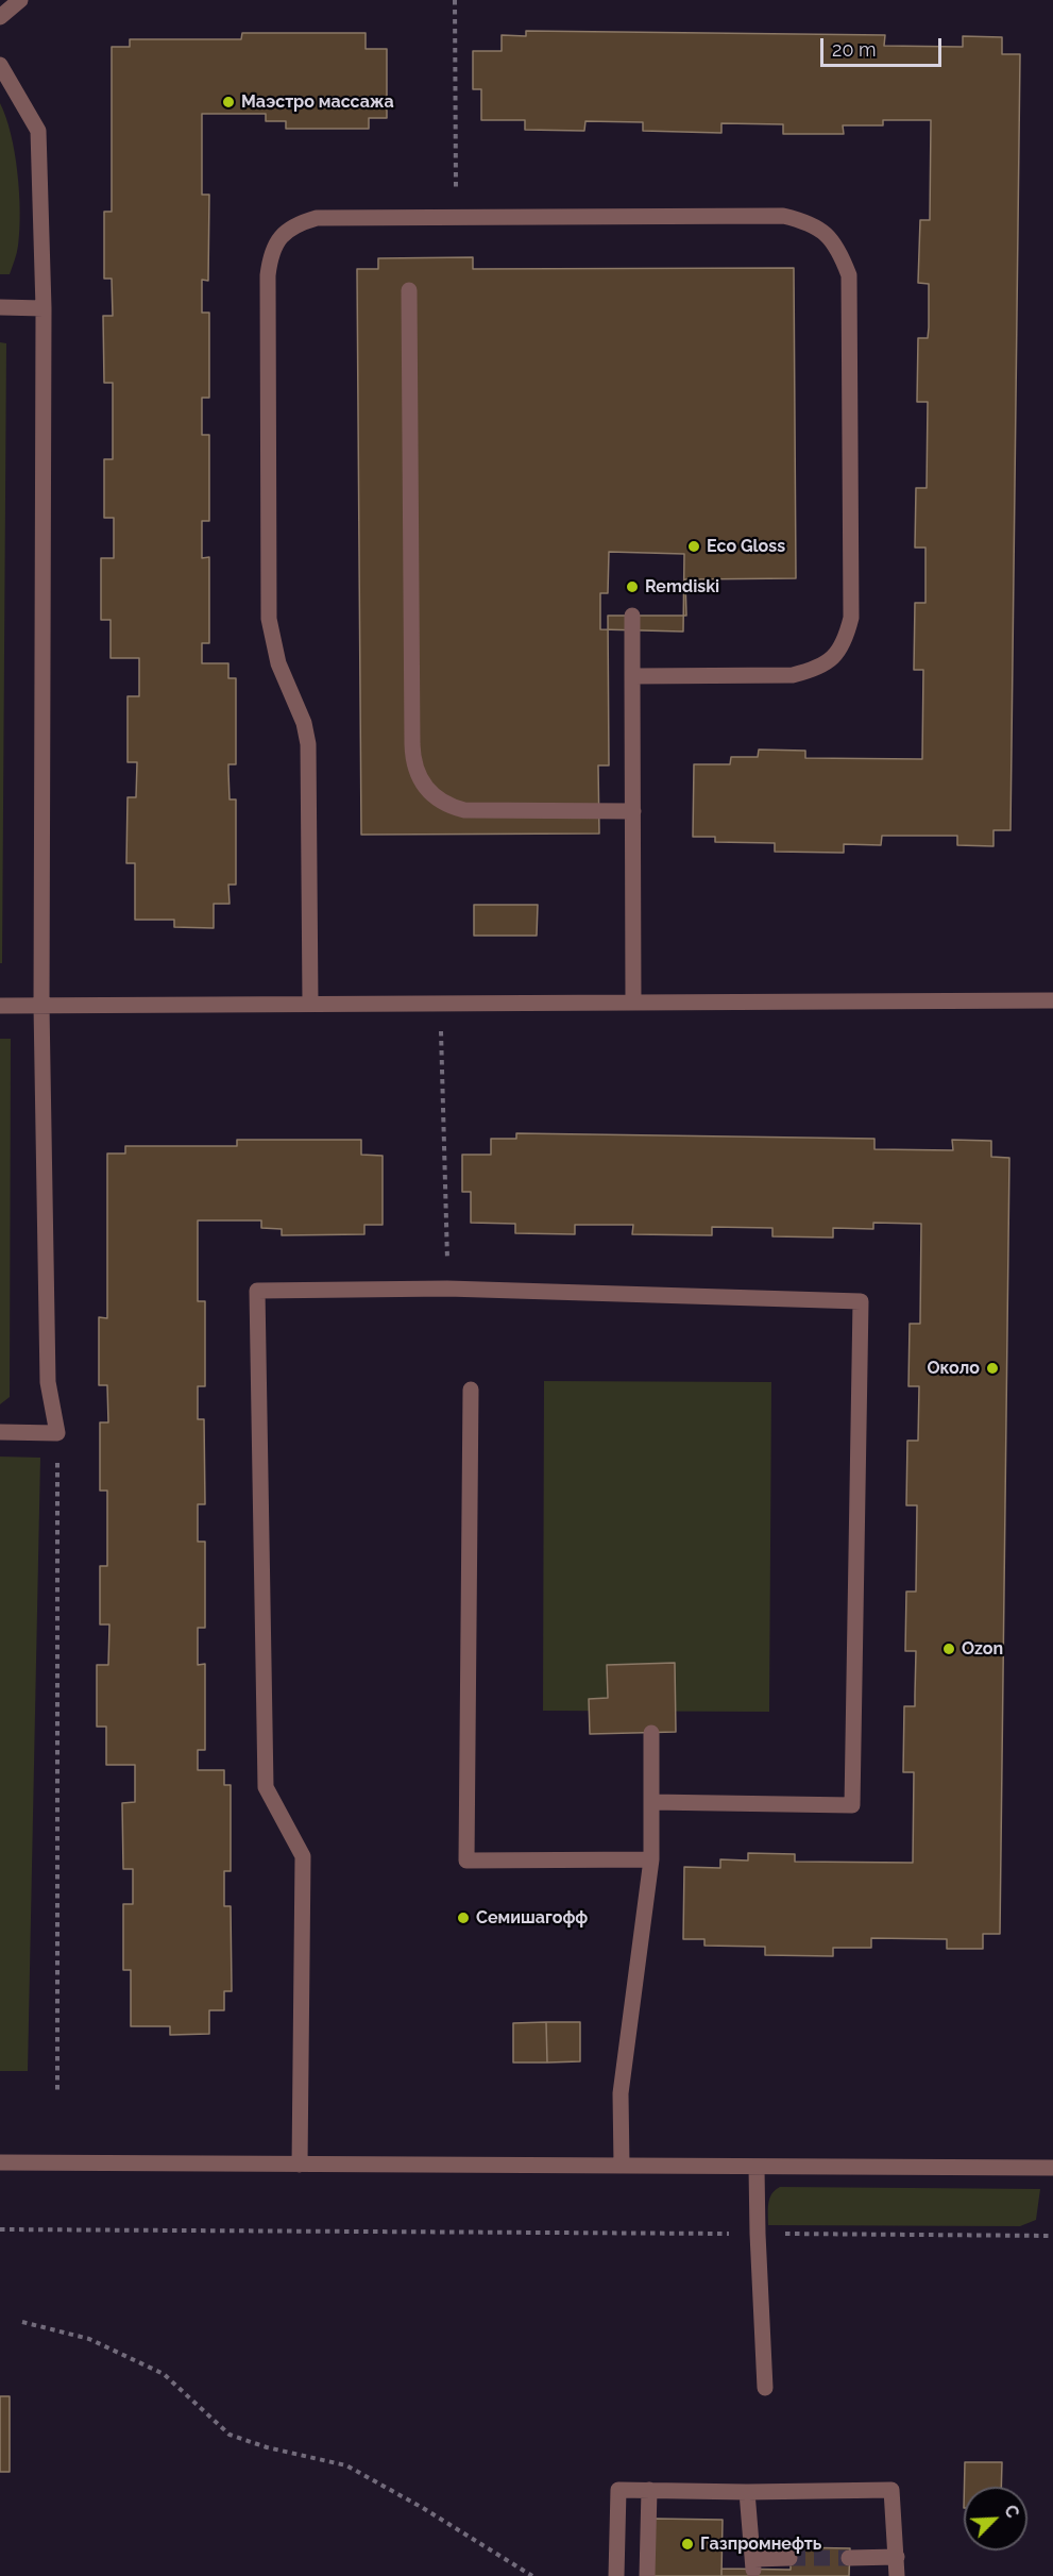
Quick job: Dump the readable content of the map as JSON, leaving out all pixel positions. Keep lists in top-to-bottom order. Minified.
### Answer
{"places":["Маэстро массажа","Eco Gloss","Remdiski","Около","Ozon","Семишагофф","Газпромнефть"],"scale_bar":"20 m","north":"top right"}
